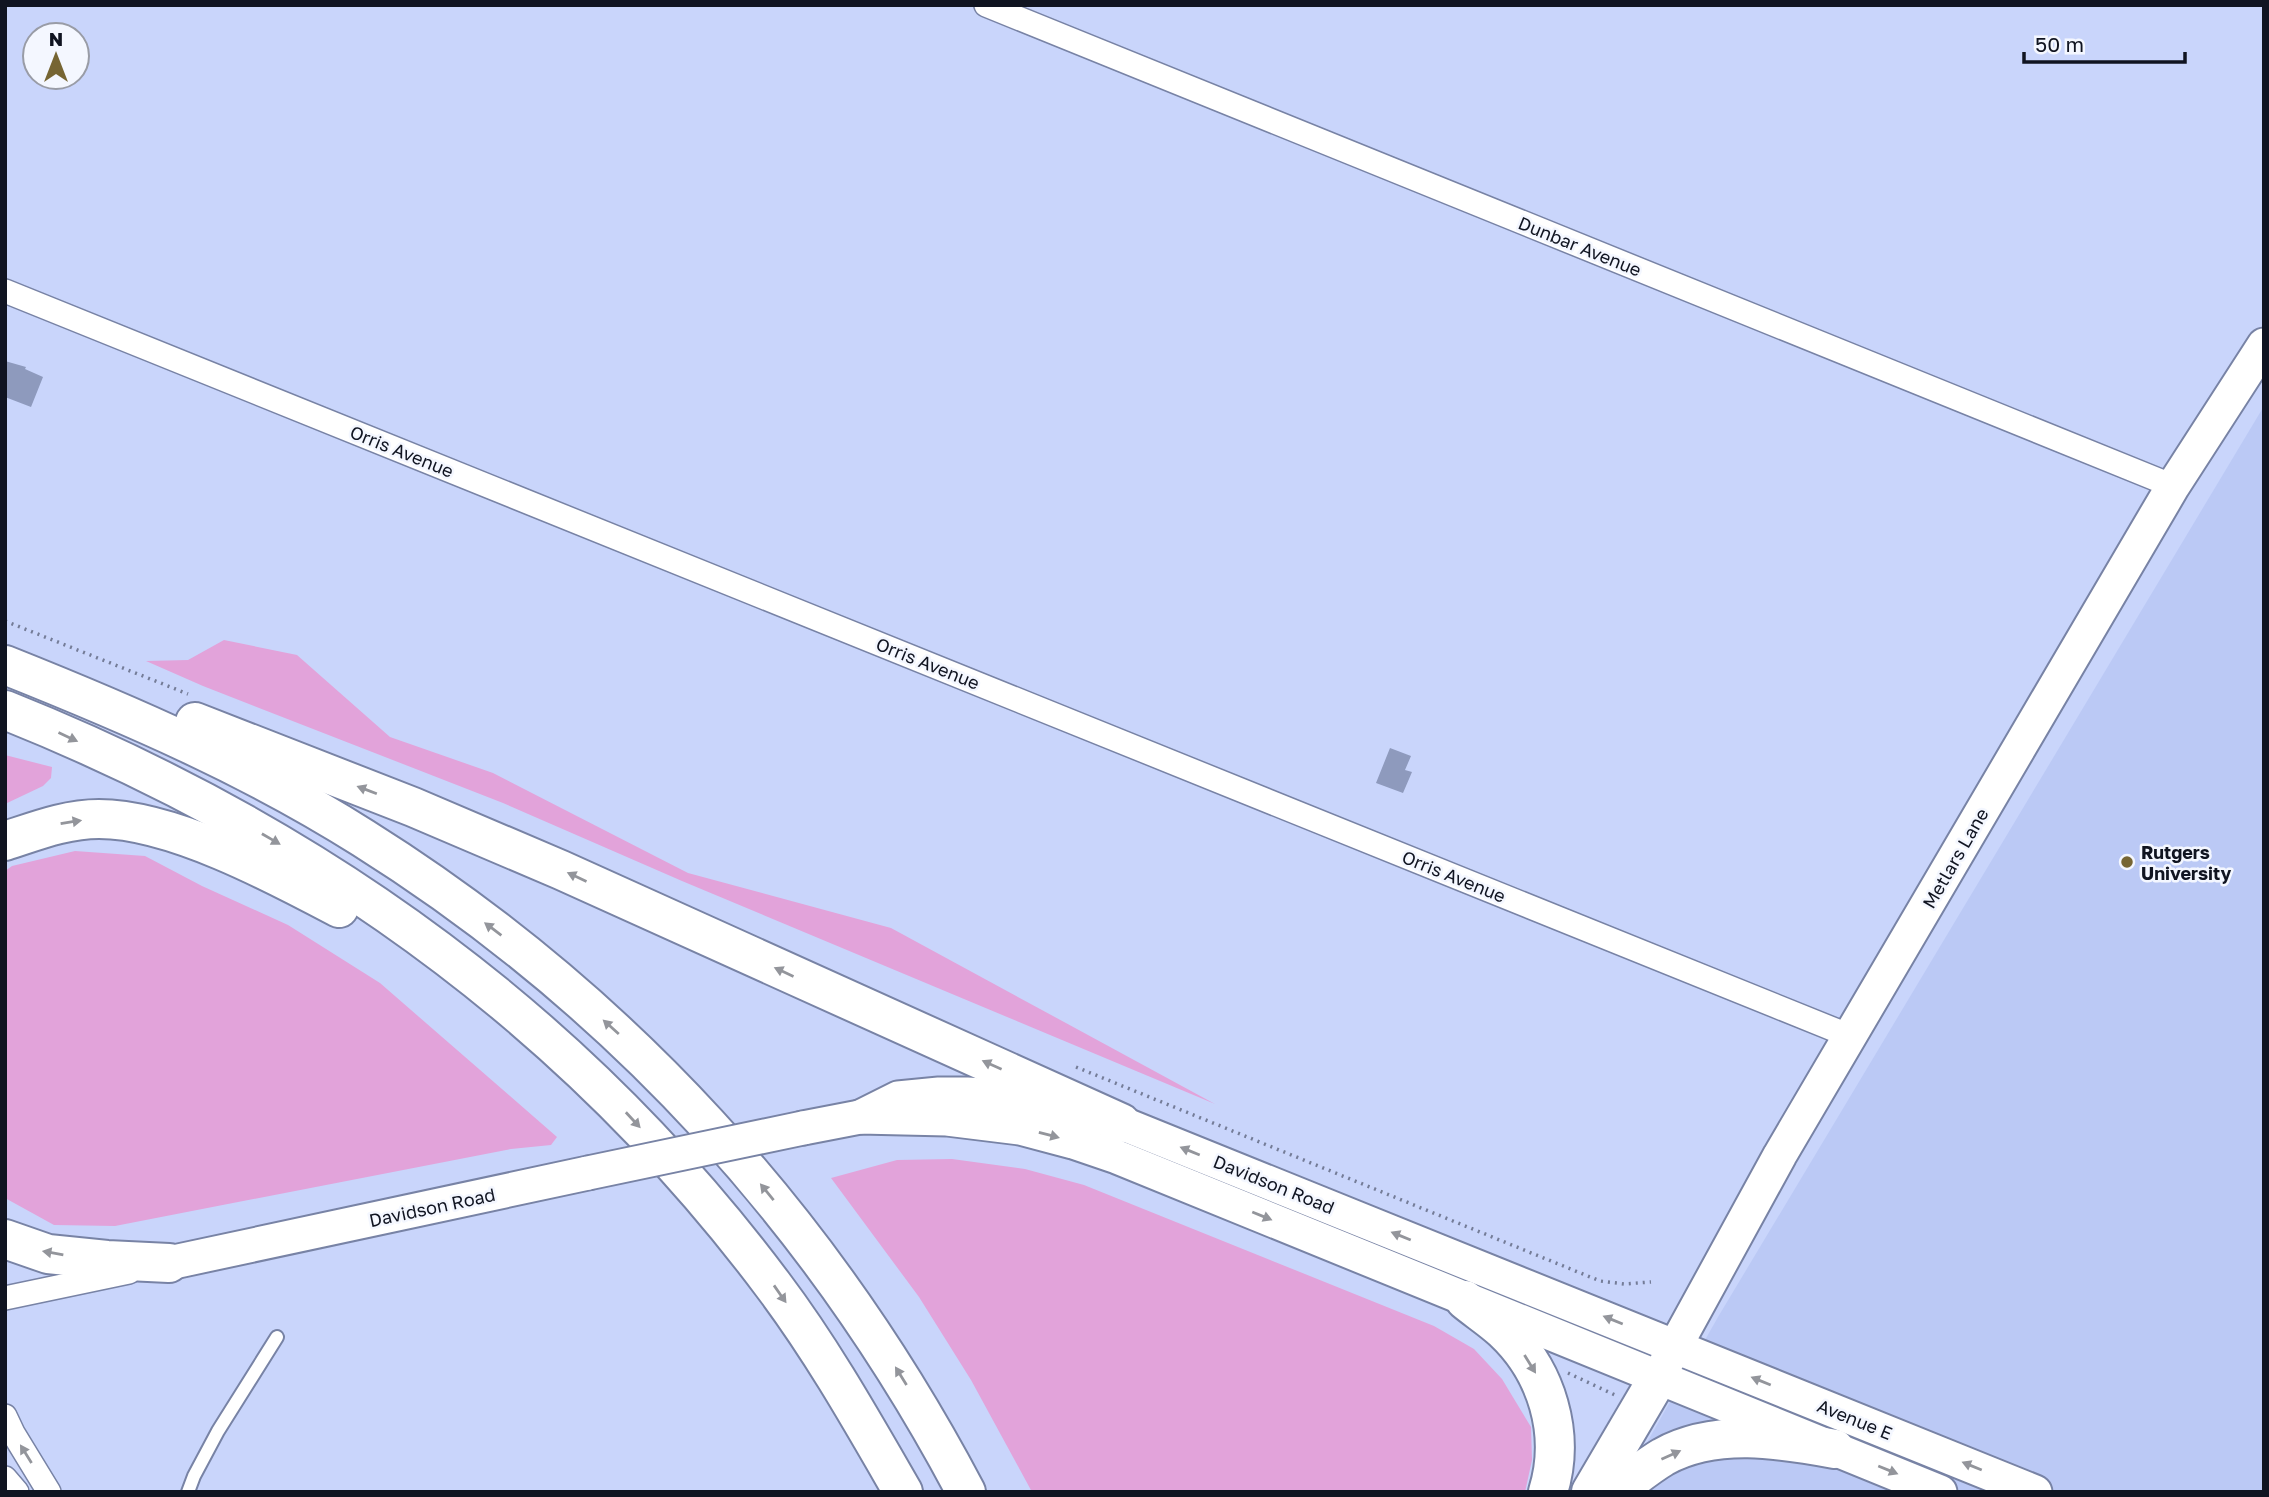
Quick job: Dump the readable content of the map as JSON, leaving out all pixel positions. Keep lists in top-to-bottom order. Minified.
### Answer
{"streets":{"main road":["Metlars Lane","Davidson Road","Avenue E"],"street":["Dunbar Avenue","Orris Avenue"]},"crossings":[["Dunbar Avenue","Metlars Lane"],["Orris Avenue","Metlars Lane"],["Metlars Lane","Davidson Road"],["Metlars Lane","Avenue E"],["Davidson Road","Avenue E"]],"places":["Rutgers University"],"scale_bar":"50 m","north":"top"}
